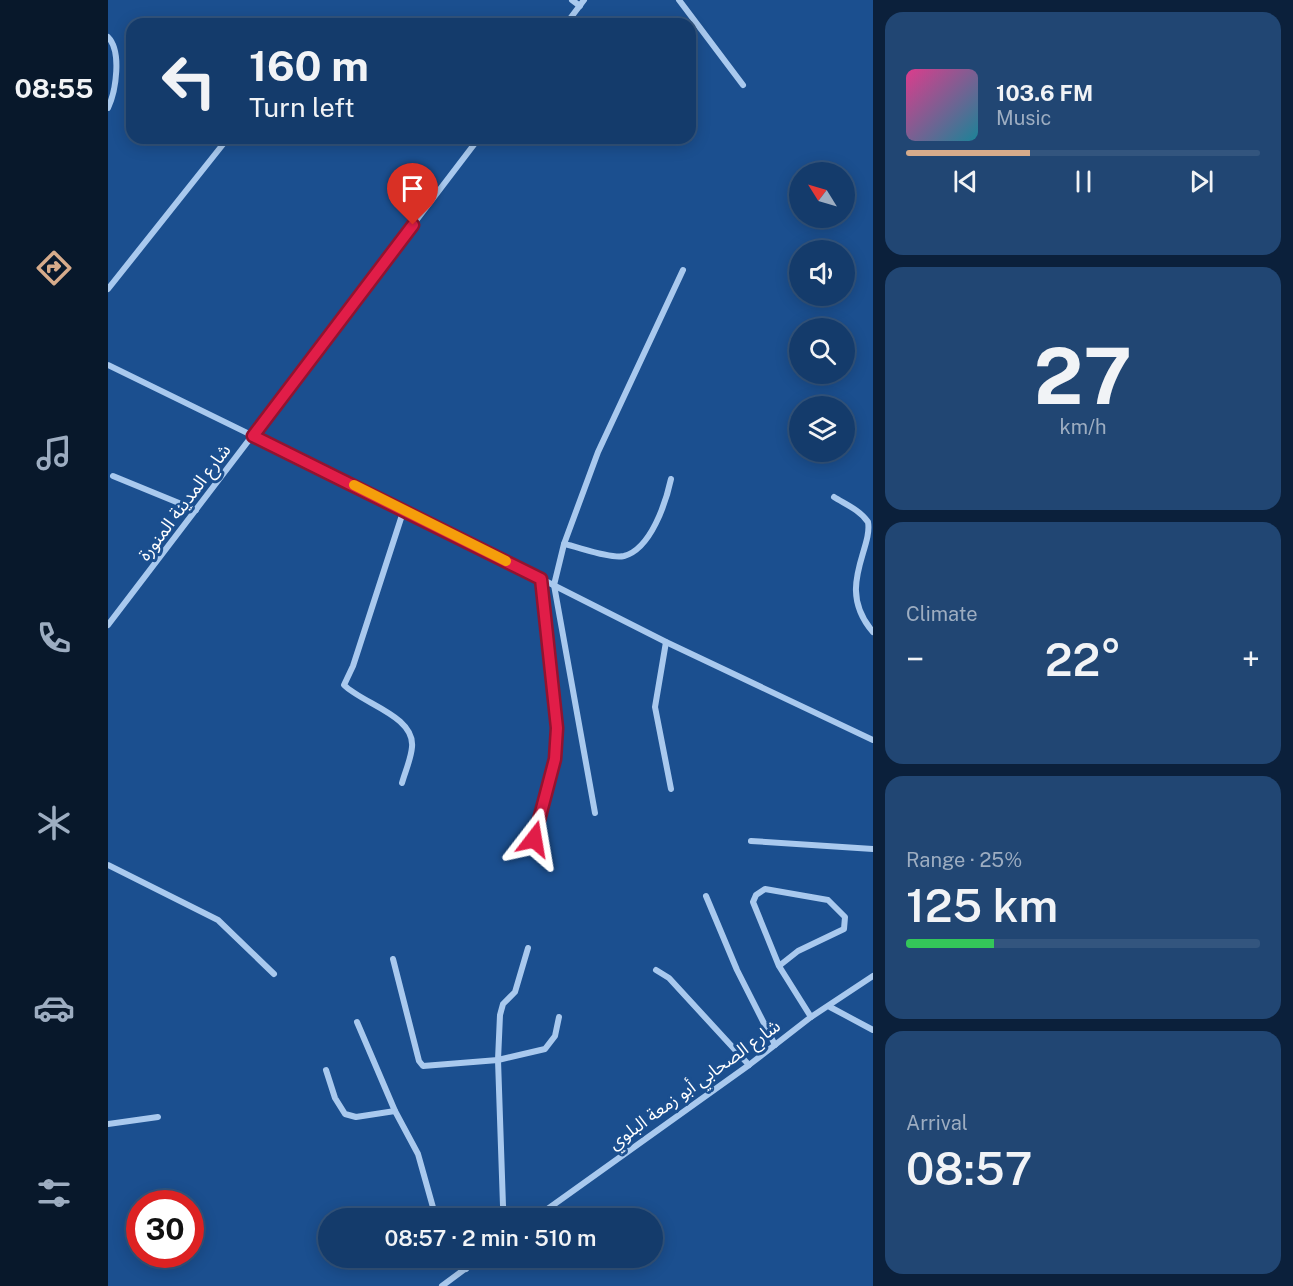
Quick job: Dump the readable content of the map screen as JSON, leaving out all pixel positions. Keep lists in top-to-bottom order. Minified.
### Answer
{"streets":{"street":["شارع المدينة المنورة","شارع الصحابي أبو زمعة البلوي"]},"north":"top left","page":{"tabs":"08:55","turn":["160 m","Turn left"],"song":["103.6 FM","Music"],"tile":[["27","km/h"],"Climate",["Range · 25%","125 km"],["Arrival","08:57"]],"heat":["−","22°","+"],"limit":"30","trip":"08:57 · 2 min · 510 m"}}
